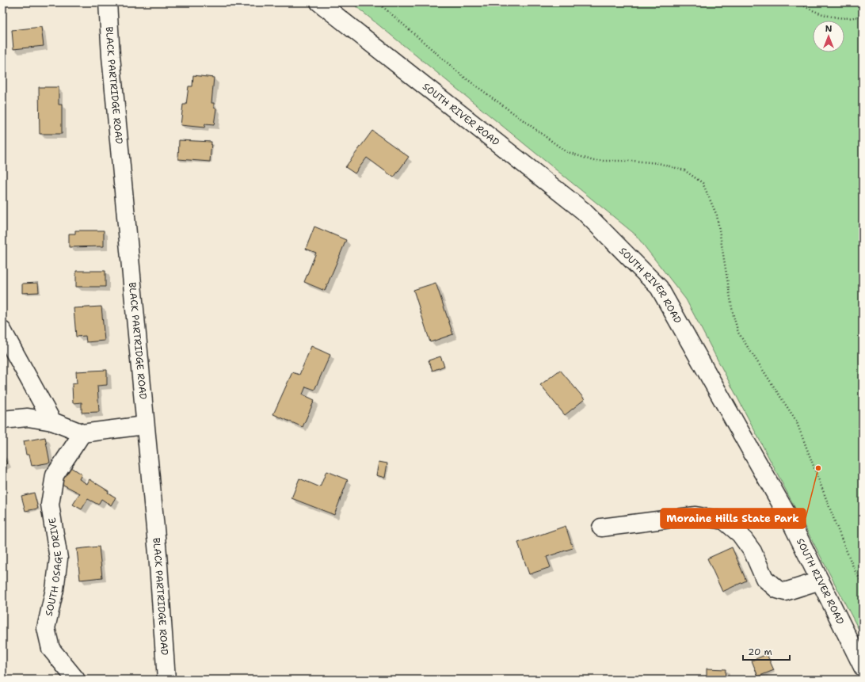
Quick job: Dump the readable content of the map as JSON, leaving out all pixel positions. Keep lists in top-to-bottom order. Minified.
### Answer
{"streets":{"street":["BLACK PARTRIDGE ROAD","SOUTH RIVER ROAD","SOUTH OSAGE DRIVE"]},"places":["Moraine Hills State Park"],"scale_bar":"20 m","north":"top"}
